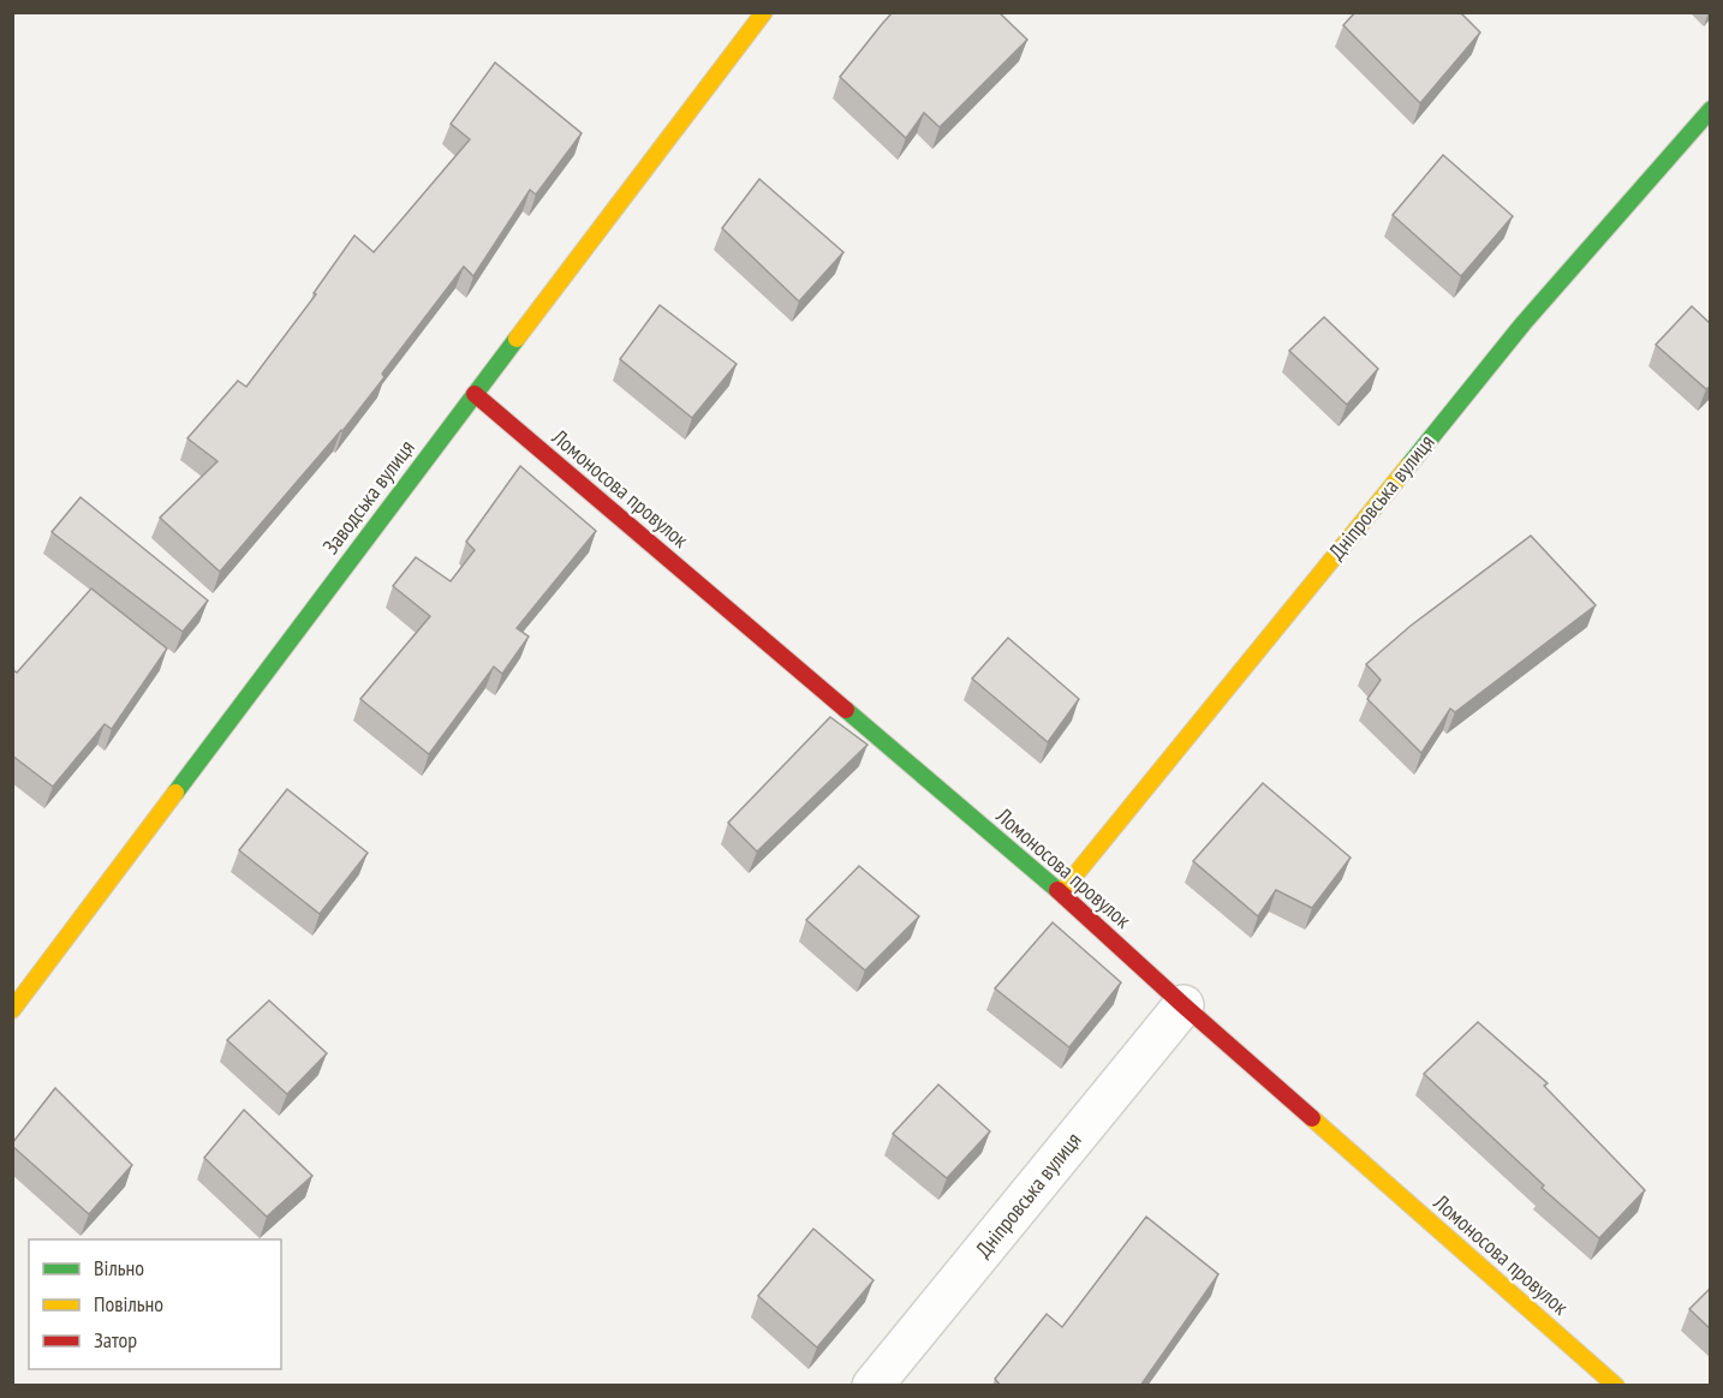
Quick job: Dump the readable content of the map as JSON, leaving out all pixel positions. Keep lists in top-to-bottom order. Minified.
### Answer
{"streets":{"street":["Ломоносова провулок","Заводська вулиця","Дніпровська вулиця"]},"crossings":[["Ломоносова провулок","Заводська вулиця"],["Ломоносова провулок","Дніпровська вулиця"]],"legend":["Вільно","Повільно","Затор"]}
